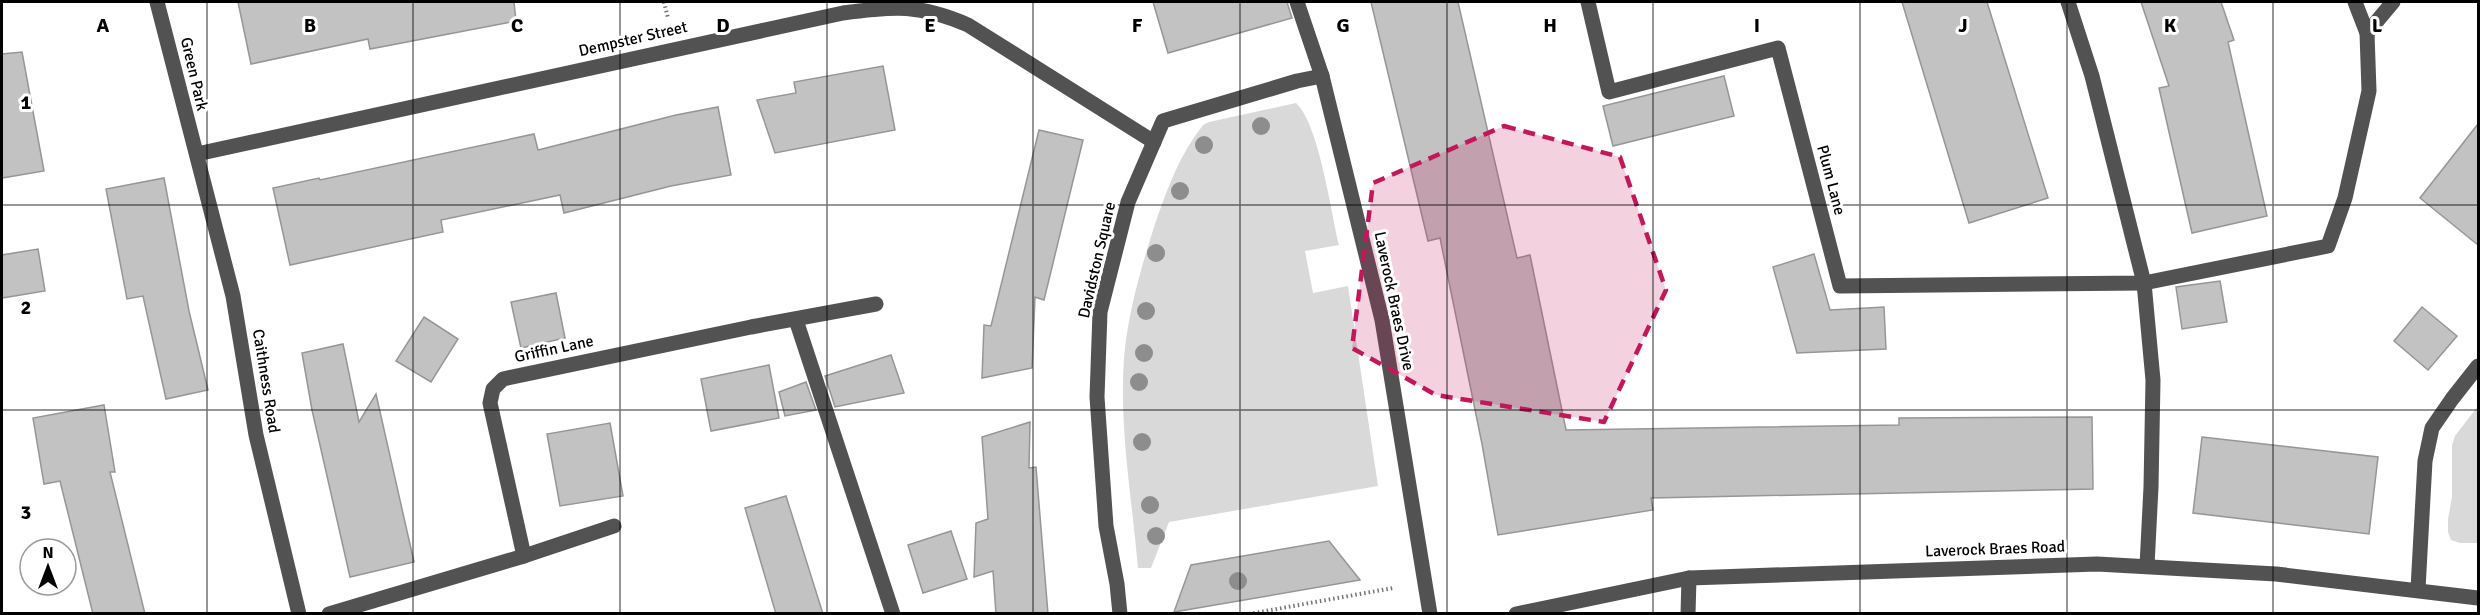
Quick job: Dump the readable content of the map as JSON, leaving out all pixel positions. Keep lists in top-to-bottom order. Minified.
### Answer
{"streets":{"street":["Dempster Street","Green Park","Plum Lane","Davidston Square","Laverock Braes Drive","Griffin Lane","Caithness Road","Laverock Braes Road"]},"crossings":[["Dempster Street","Green Park"],["Dempster Street","Davidston Square"],["Dempster Street","Caithness Road"],["Green Park","Caithness Road"],["Davidston Square","Laverock Braes Drive"]],"north":"top","grid":{"columns":["A","B","C","D","E","F","G","H","I","J","K","L"],"rows":["1","2","3"]}}
